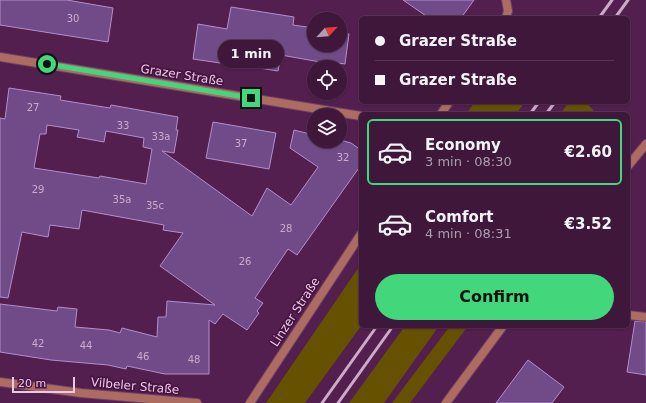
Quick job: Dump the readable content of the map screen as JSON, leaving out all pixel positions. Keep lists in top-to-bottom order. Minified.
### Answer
{"streets":{"street":["Grazer Straße","Linzer Straße","Vilbeler Straße"]},"house_numbers":["30","27","33","33a","37","32","29","35a","35c","28","26","42","44","46","48"],"scale_bar":"20 m","north":"top right","page":{"banner":["Grazer Straße","Grazer Straße"],"bubble":"1 min","list":[{"name":"Economy","note":"3 min · 08:30","value":"€2.60"},{"name":"Comfort","note":"4 min · 08:31","value":"€3.52"}],"buttons":"Confirm","scale":"20 m"}}
